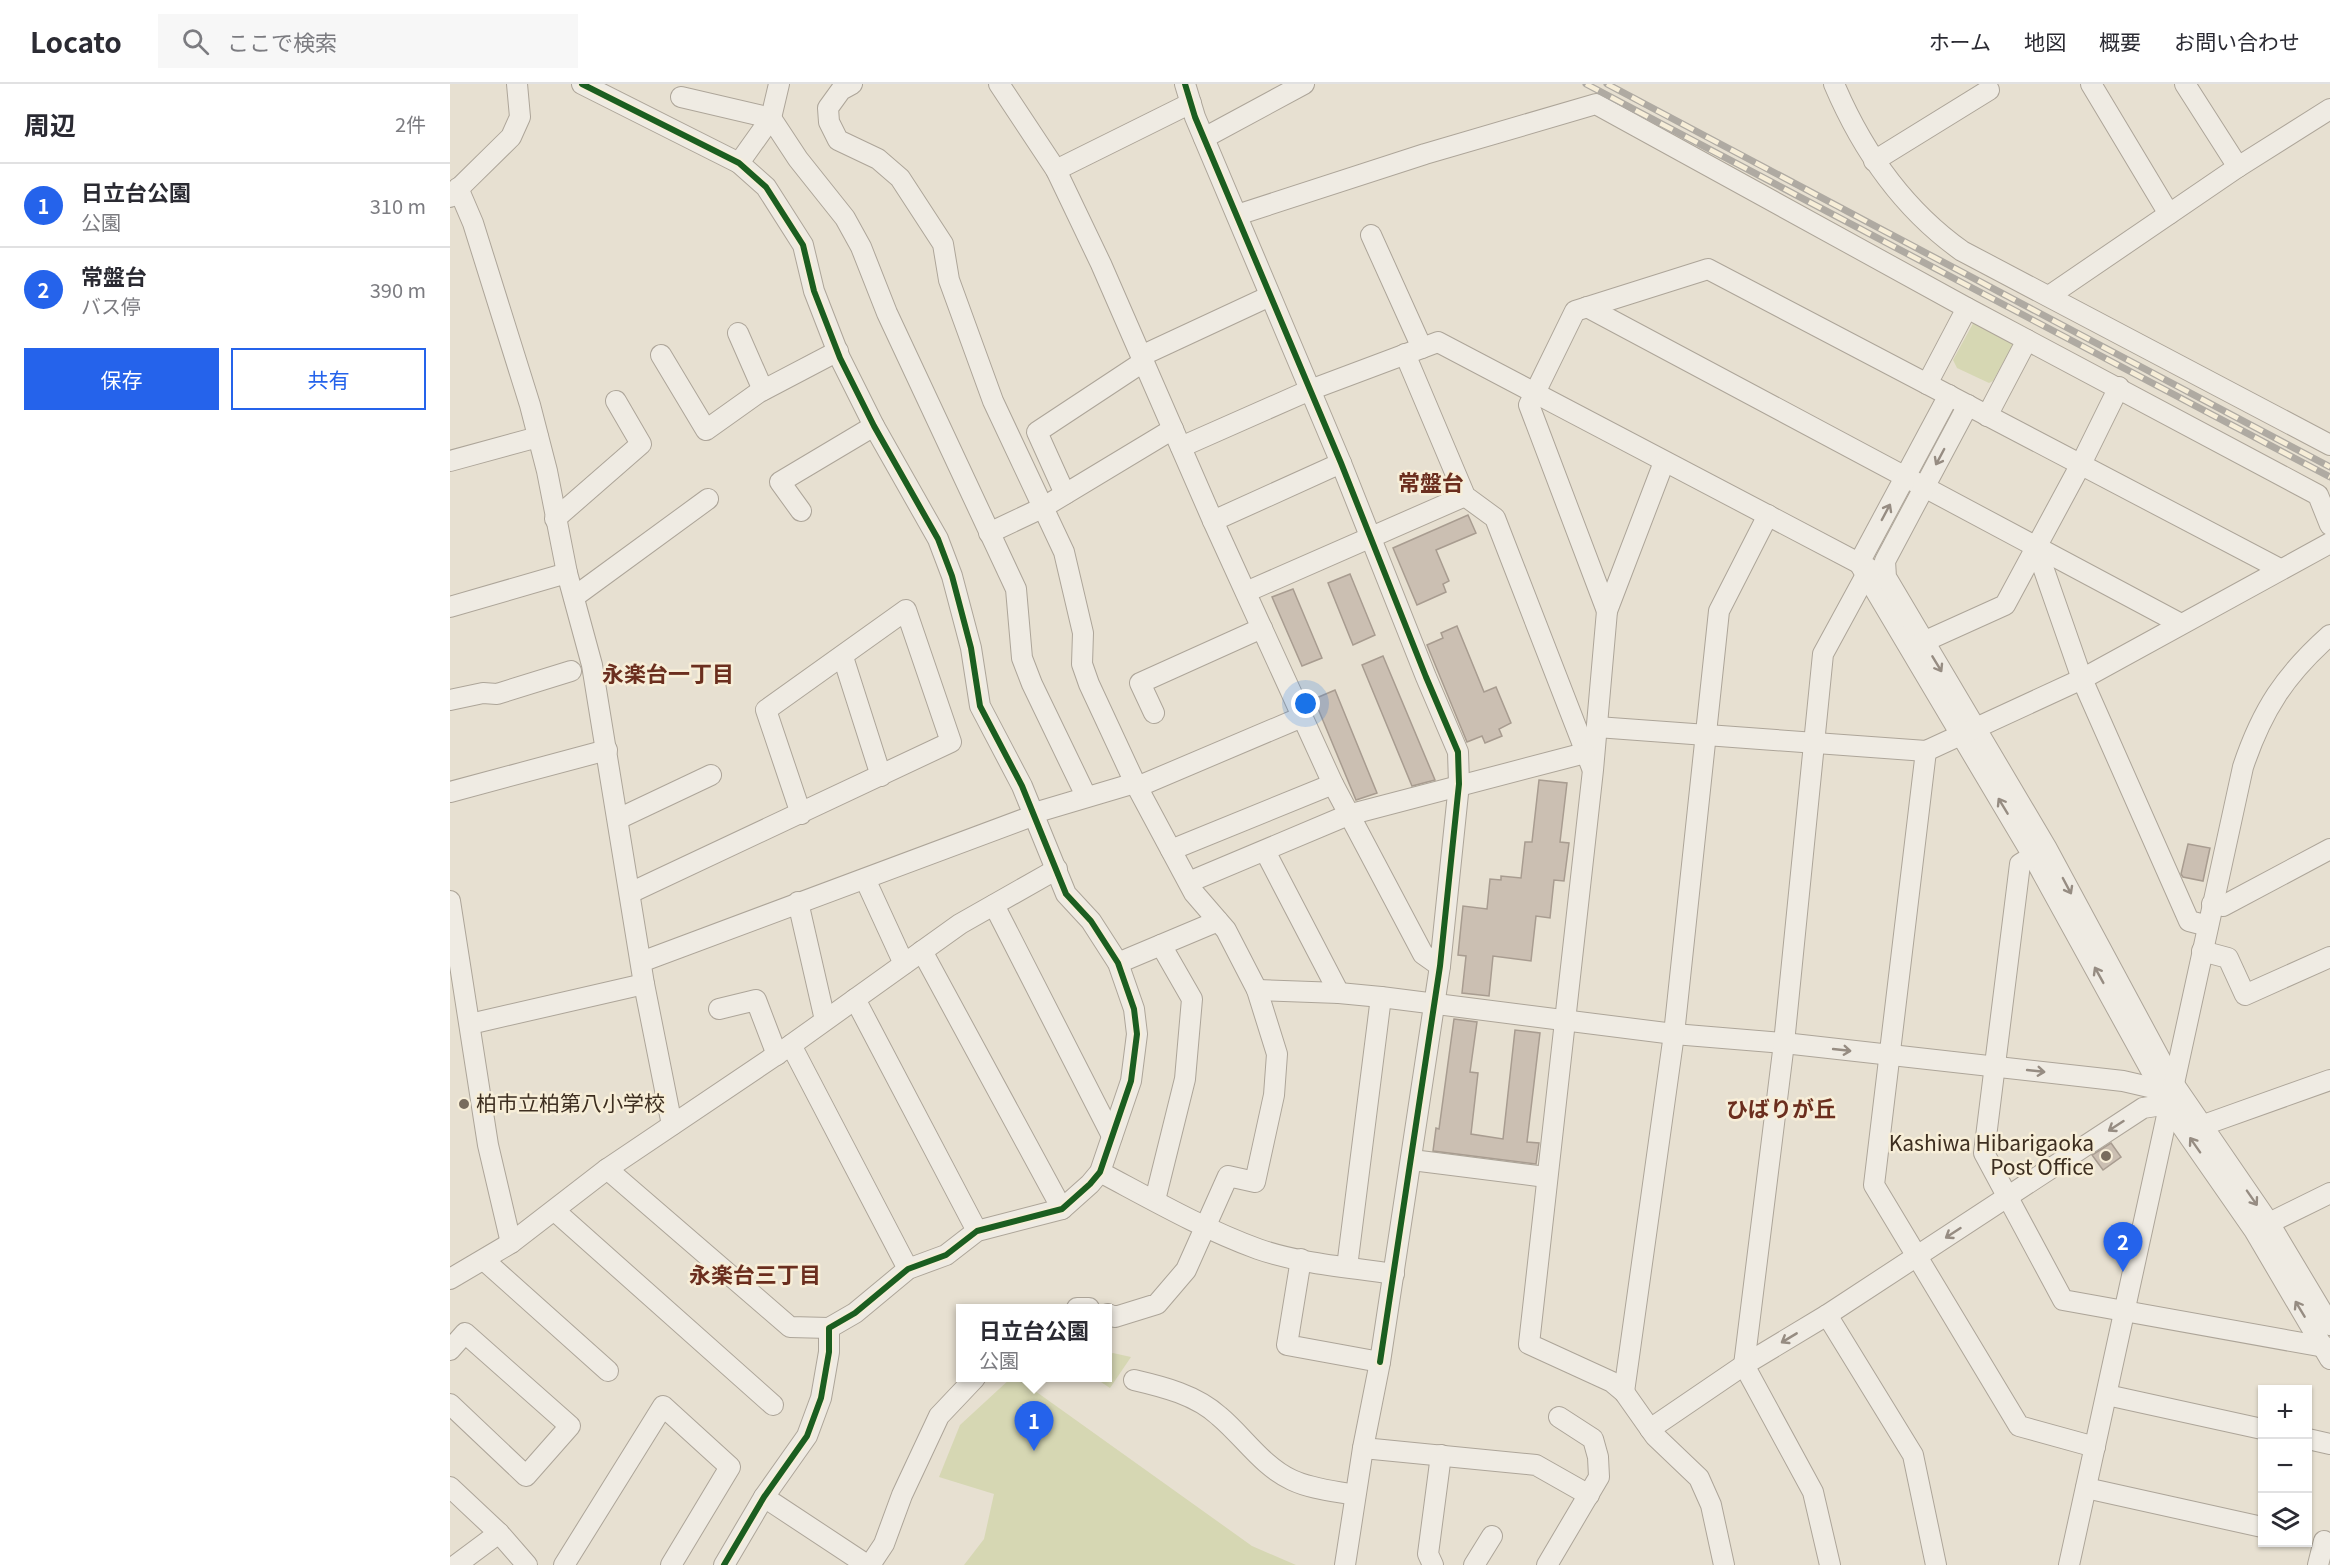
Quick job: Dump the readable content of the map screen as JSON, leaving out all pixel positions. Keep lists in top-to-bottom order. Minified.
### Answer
{"districts":["常盤台","永楽台一丁目","ひばりが丘","永楽台三丁目"],"places":["柏市立柏第八小学校","Kashiwa Hibarigaoka Post Office"],"page":{"header":"Locato","search":"ここで検索","nav":["ホーム","地図","概要","お問い合わせ"],"heading":["周辺","2件"],"list":[{"mark":"1","name":"日立台公園","note":"公園","value":"310 m"},{"mark":"2","name":"常盤台","note":"バス停","value":"390 m"}],"buttons":["保存","共有"],"pins":["2","1"],"popup":["日立台公園","公園"],"map_buttons":["+","−"]}}
